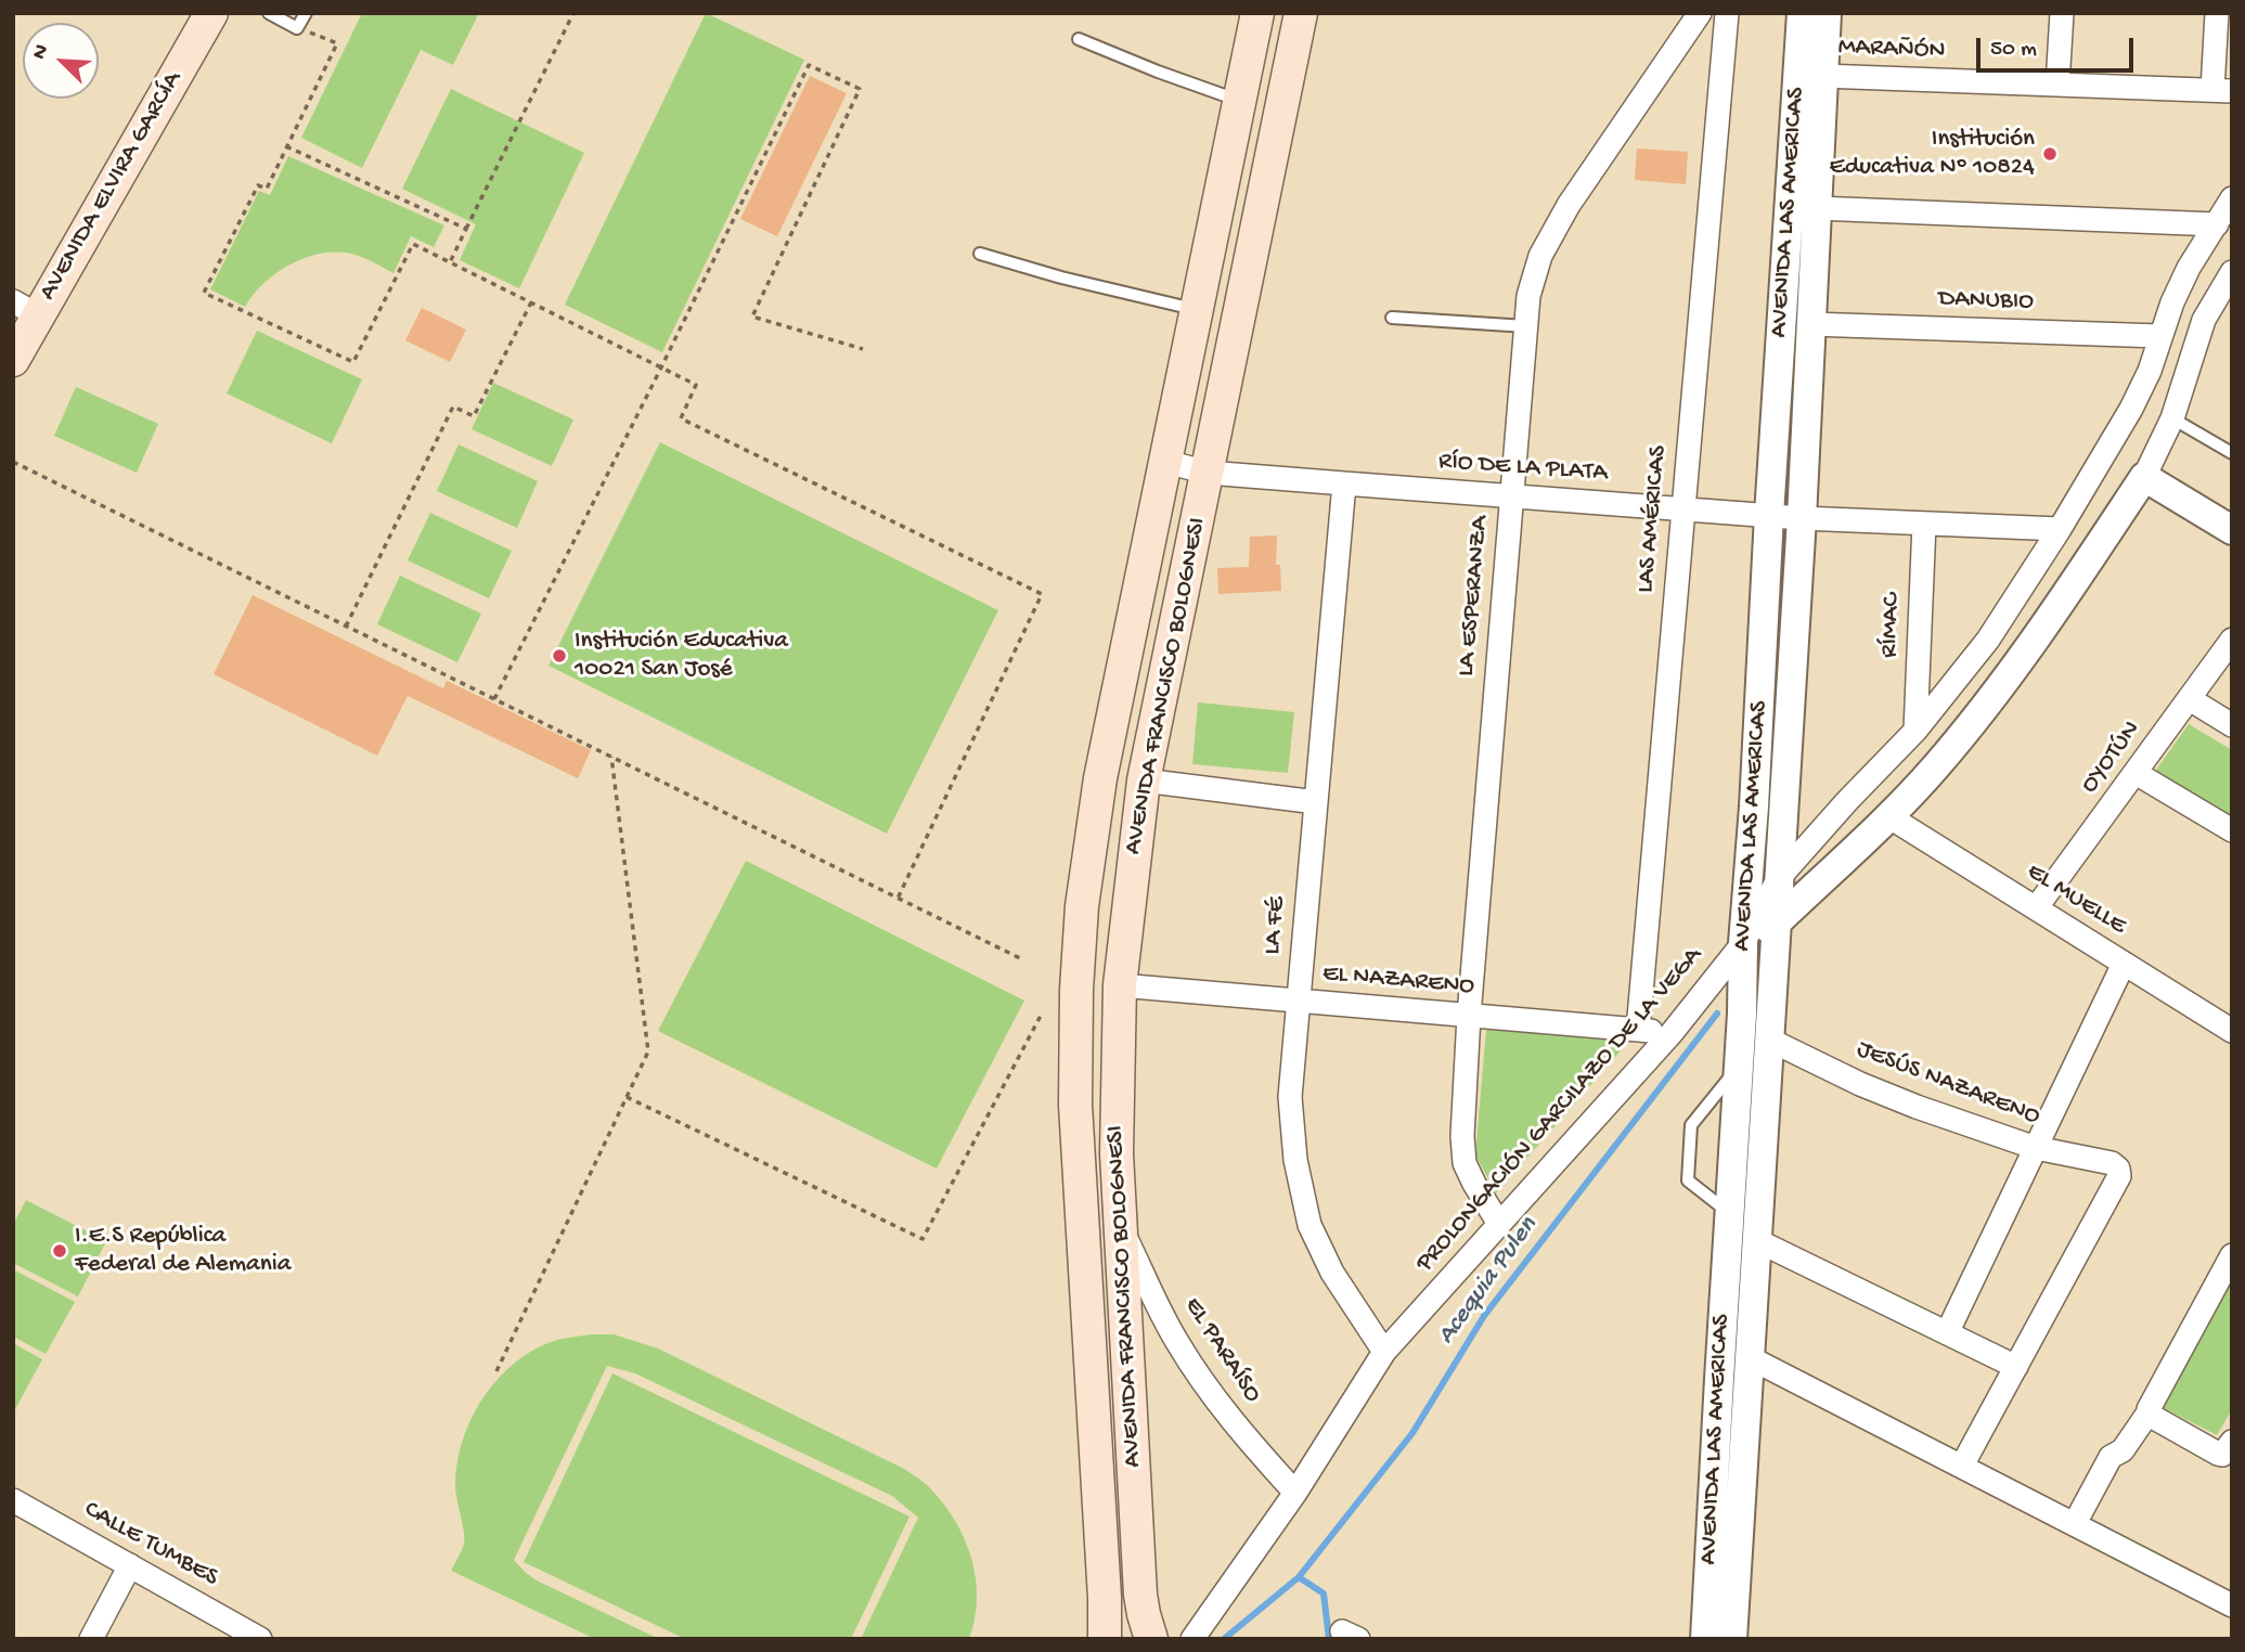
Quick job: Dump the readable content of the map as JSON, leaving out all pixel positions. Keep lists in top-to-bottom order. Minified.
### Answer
{"streets":{"main road":["AVENIDA ELVIRA GARCÍA","AVENIDA FRANCISCO BOLOGNESI"],"street":["MARAÑÓN","AVENIDA LAS AMERICAS","DANUBIO","RÍO DE LA PLATA","LAS AMÉRICAS","LA ESPERANZA","RÍMAC","OYOTÚN","EL MUELLE","LA FÉ","EL NAZARENO","JESÚS NAZARENO","PROLONGACIÓN GARCILAZO DE LA VEGA","EL PARAÍSO","CALLE TUMBES"]},"crossings":[["MARAÑÓN","AVENIDA LAS AMERICAS"],["AVENIDA LAS AMERICAS","DANUBIO"],["AVENIDA LAS AMERICAS","RÍO DE LA PLATA"],["AVENIDA LAS AMERICAS","JESÚS NAZARENO"],["AVENIDA LAS AMERICAS","PROLONGACIÓN GARCILAZO DE LA VEGA"],["DANUBIO","PROLONGACIÓN GARCILAZO DE LA VEGA"],["RÍO DE LA PLATA","LAS AMÉRICAS"],["RÍO DE LA PLATA","LA ESPERANZA"],["RÍO DE LA PLATA","RÍMAC"],["RÍO DE LA PLATA","AVENIDA FRANCISCO BOLOGNESI"],["RÍO DE LA PLATA","LA FÉ"],["RÍO DE LA PLATA","PROLONGACIÓN GARCILAZO DE LA VEGA"],["LAS AMÉRICAS","EL NAZARENO"],["LA ESPERANZA","EL NAZARENO"],["LA ESPERANZA","PROLONGACIÓN GARCILAZO DE LA VEGA"],["RÍMAC","PROLONGACIÓN GARCILAZO DE LA VEGA"],["AVENIDA FRANCISCO BOLOGNESI","EL NAZARENO"],["AVENIDA FRANCISCO BOLOGNESI","EL PARAÍSO"],["OYOTÚN","EL MUELLE"],["LA FÉ","EL NAZARENO"],["LA FÉ","PROLONGACIÓN GARCILAZO DE LA VEGA"],["EL NAZARENO","PROLONGACIÓN GARCILAZO DE LA VEGA"],["PROLONGACIÓN GARCILAZO DE LA VEGA","EL PARAÍSO"]],"water":["Acequia Pulen"],"places":["Institución Educativa Nº 10824","Institución Educativa 10021 San José","I.E.S República Federal de Alemania"],"scale_bar":"50 m","north":"top left"}
